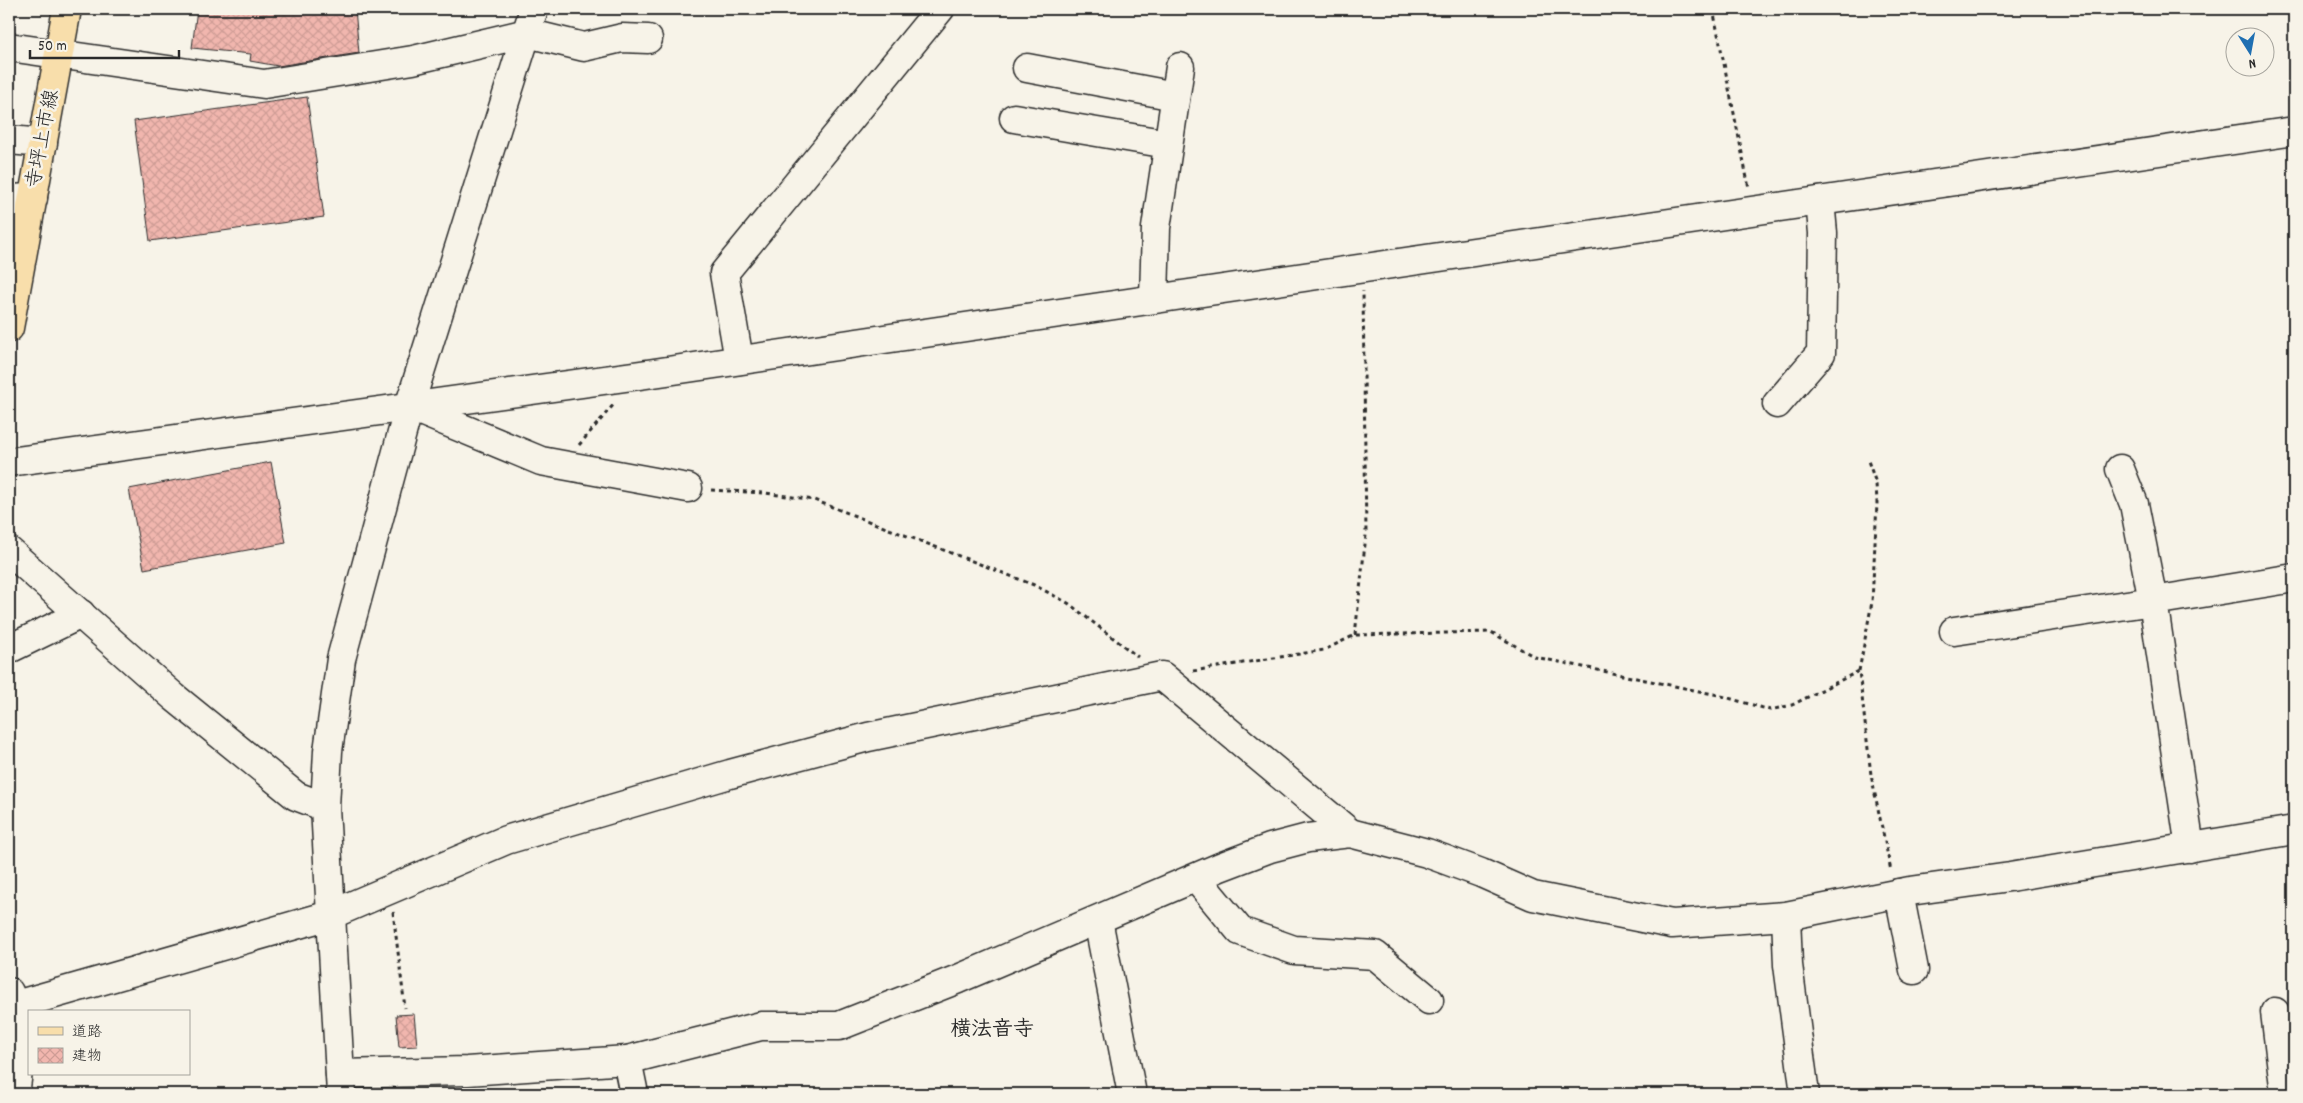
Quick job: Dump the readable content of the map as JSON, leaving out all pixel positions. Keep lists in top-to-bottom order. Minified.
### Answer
{"streets":{"main road":["寺坪上市線"]},"districts":["横法音寺"],"legend":["道路","建物"],"scale_bar":"50 m","north":"bottom"}
